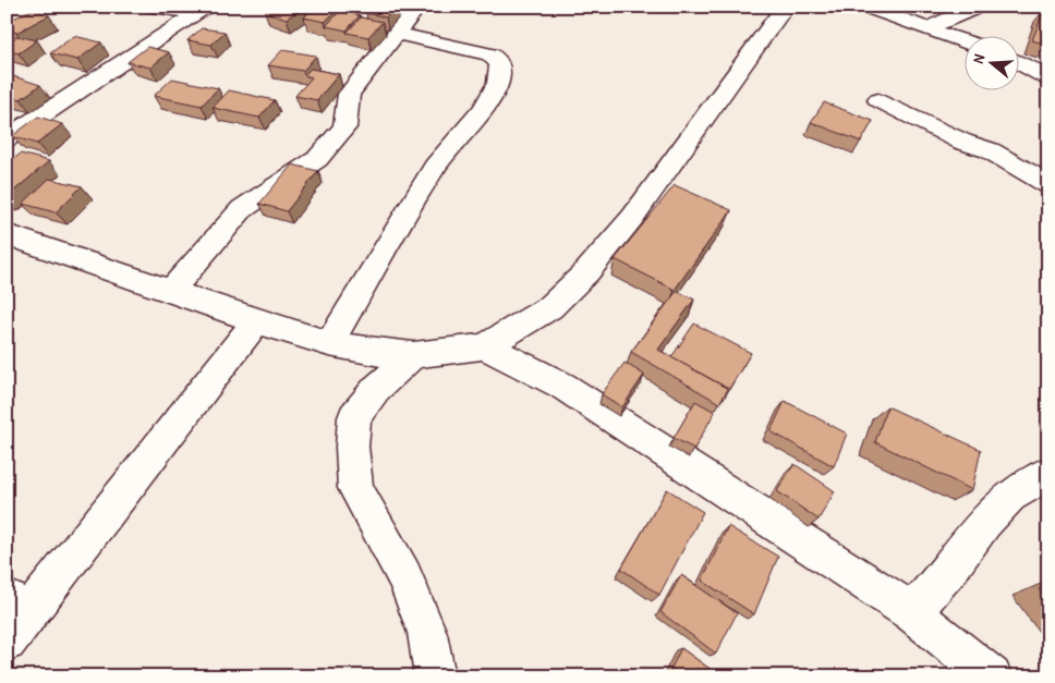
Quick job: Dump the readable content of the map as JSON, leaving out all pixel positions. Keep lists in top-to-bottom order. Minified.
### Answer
{"north":"left"}
